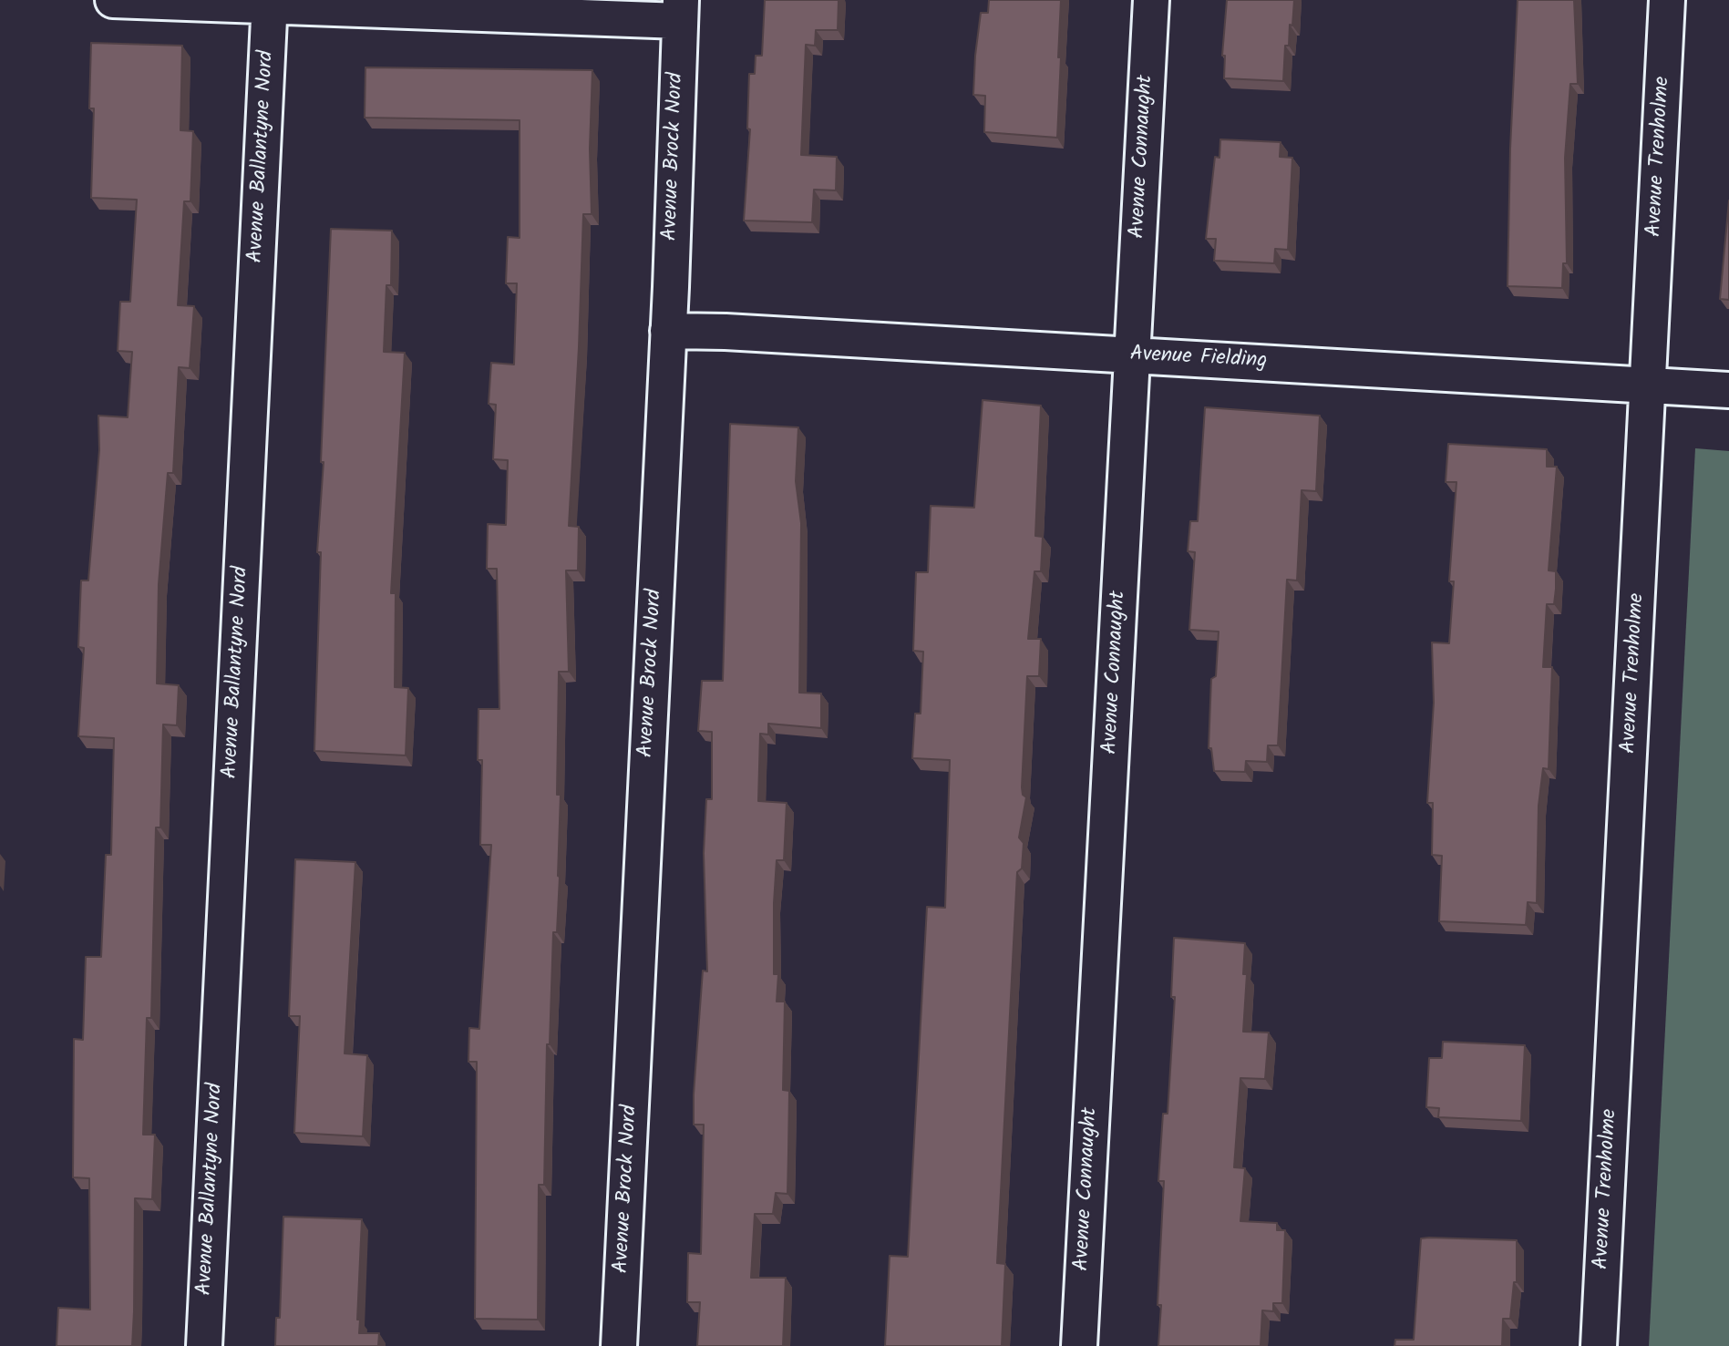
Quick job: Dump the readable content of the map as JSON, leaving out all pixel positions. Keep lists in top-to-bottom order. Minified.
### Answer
{"streets":{"street":["Avenue Ballantyne Nord","Avenue Brock Nord","Avenue Connaught","Avenue Trenholme","Avenue Fielding"]},"crossings":[["Avenue Brock Nord","Avenue Fielding"],["Avenue Connaught","Avenue Fielding"],["Avenue Trenholme","Avenue Fielding"]]}
